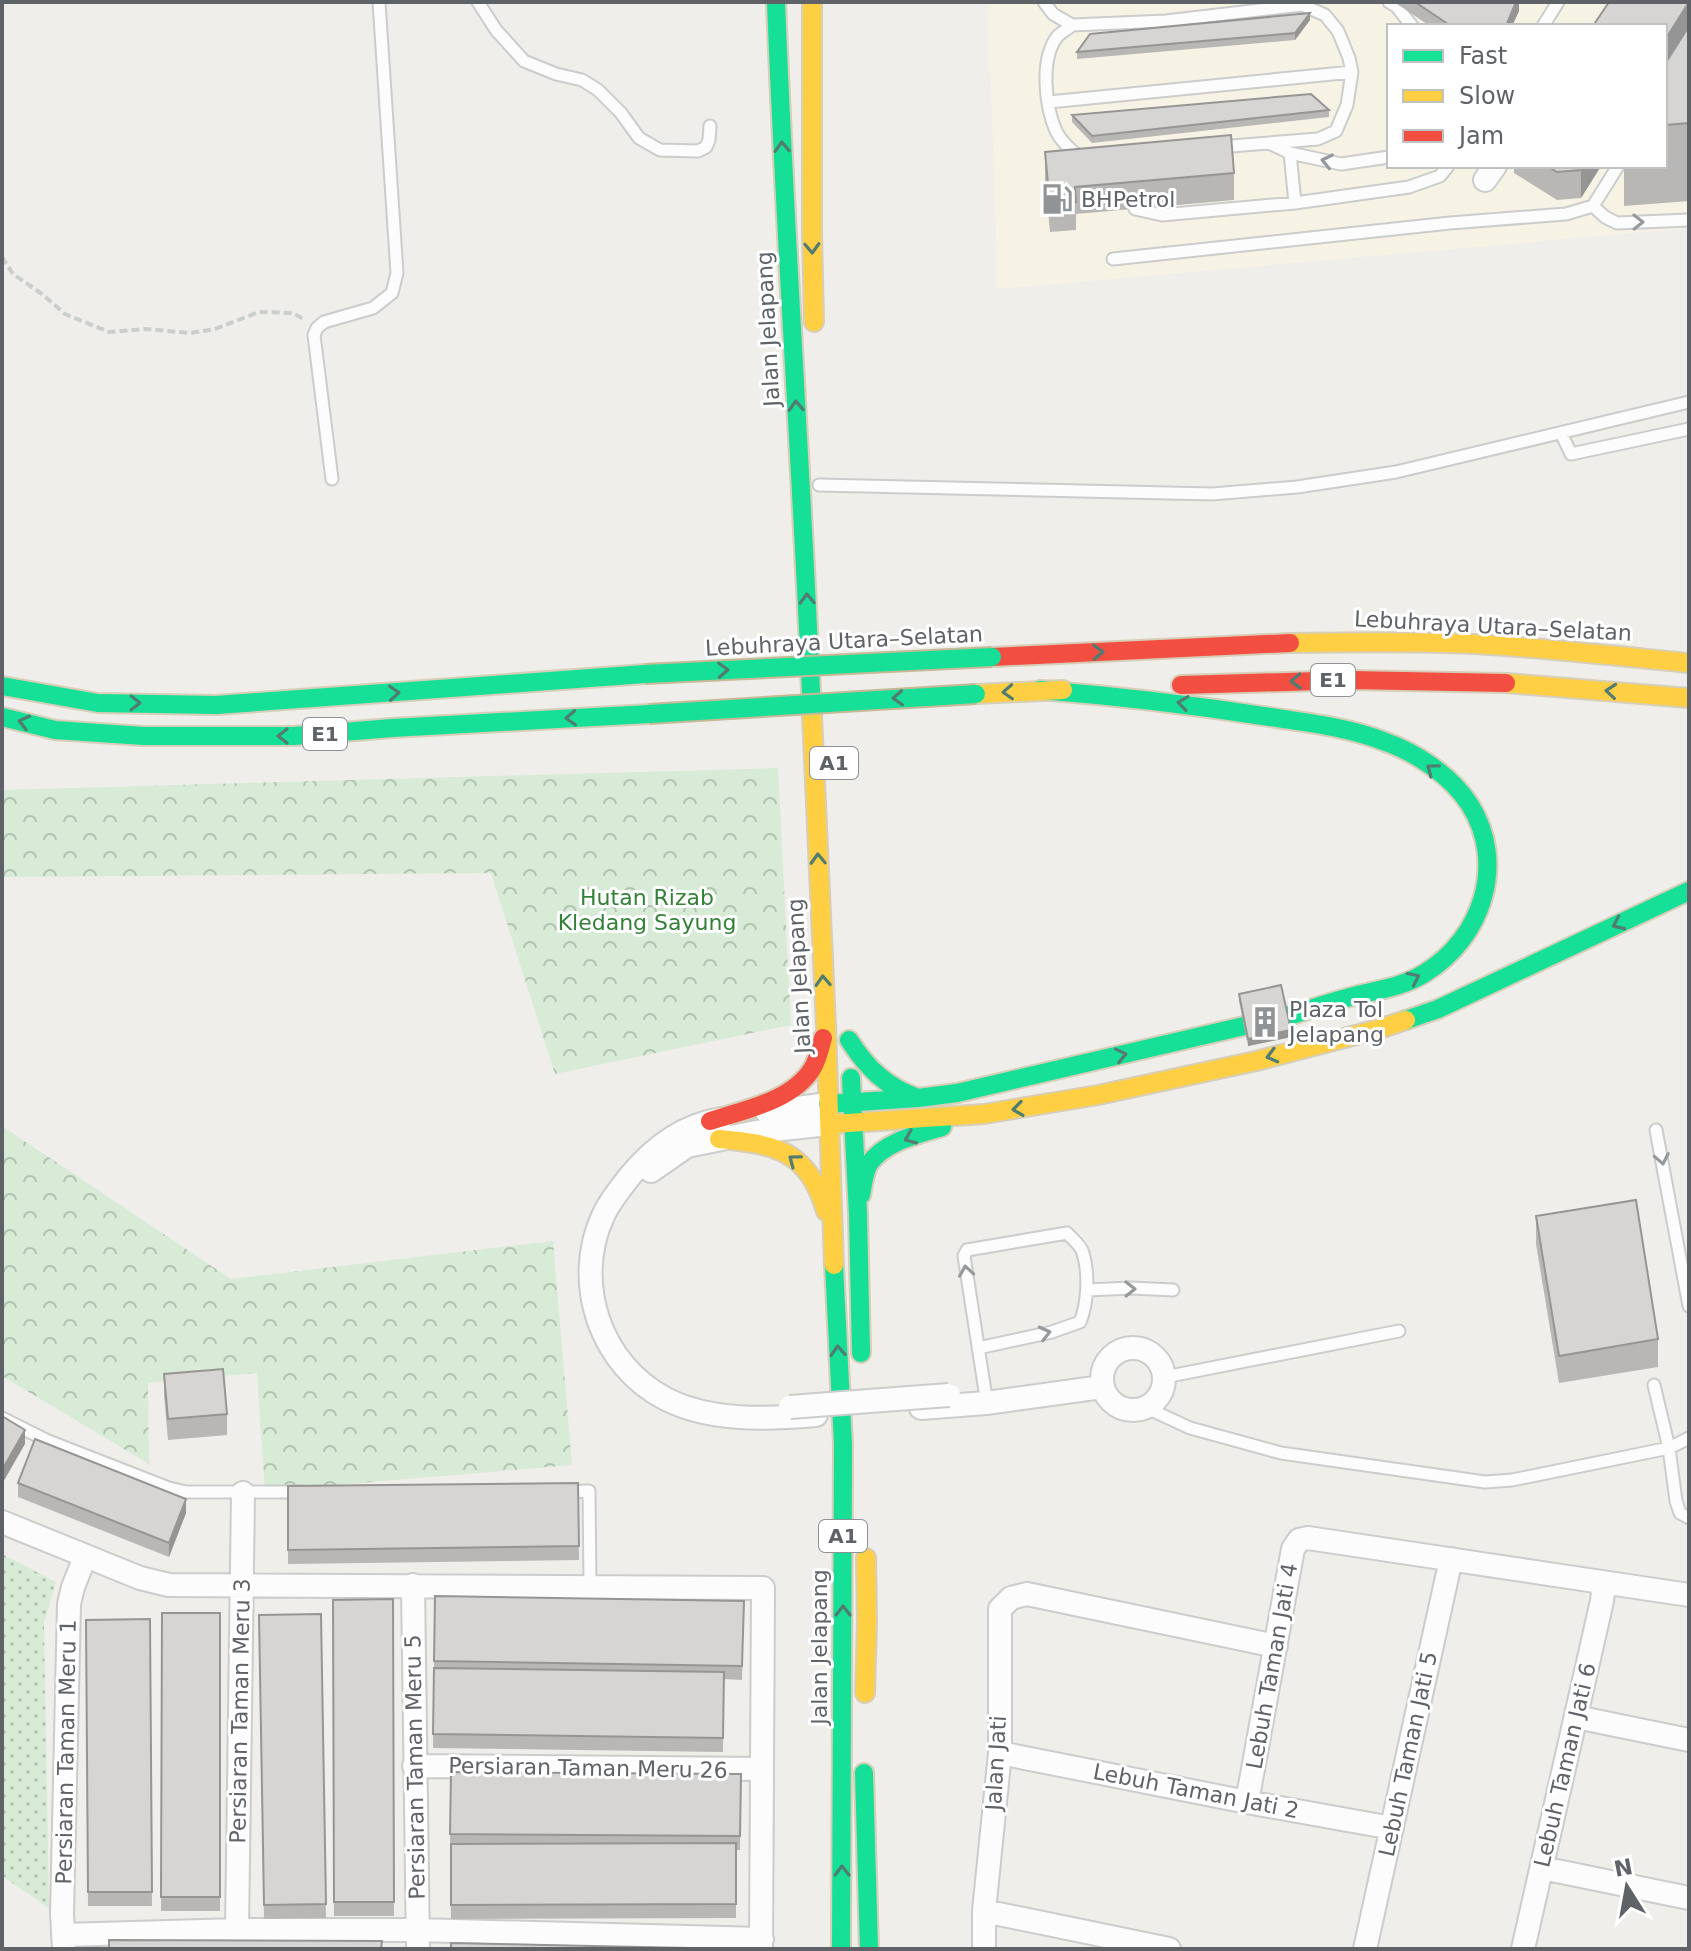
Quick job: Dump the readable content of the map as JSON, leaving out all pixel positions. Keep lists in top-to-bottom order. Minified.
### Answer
{"streets":{"main road":["Jalan Jelapang","Lebuhraya Utara–Selatan","E1","A1"],"street":["Lebuh Taman Jati 4","Persiaran Taman Meru 3","Persiaran Taman Meru 1","Lebuh Taman Jati 5","Jalan Jati","Lebuh Taman Jati 6","Persiaran Taman Meru 5","Persiaran Taman Meru 26","Lebuh Taman Jati 2"]},"crossings":[["Lebuh Taman Jati 4","Lebuh Taman Jati 5"],["Lebuh Taman Jati 4","Jalan Jati"],["Lebuh Taman Jati 4","Lebuh Taman Jati 2"],["Lebuh Taman Jati 5","Lebuh Taman Jati 2"],["Jalan Jati","Lebuh Taman Jati 2"],["Persiaran Taman Meru 5","Persiaran Taman Meru 26"]],"parks":["Hutan Rizab Kledang Sayung"],"places":{"fuel station":["BHPetrol"],"building":["Plaza Tol Jelapang"]},"legend":["Fast","Slow","Jam"],"north":"top"}
